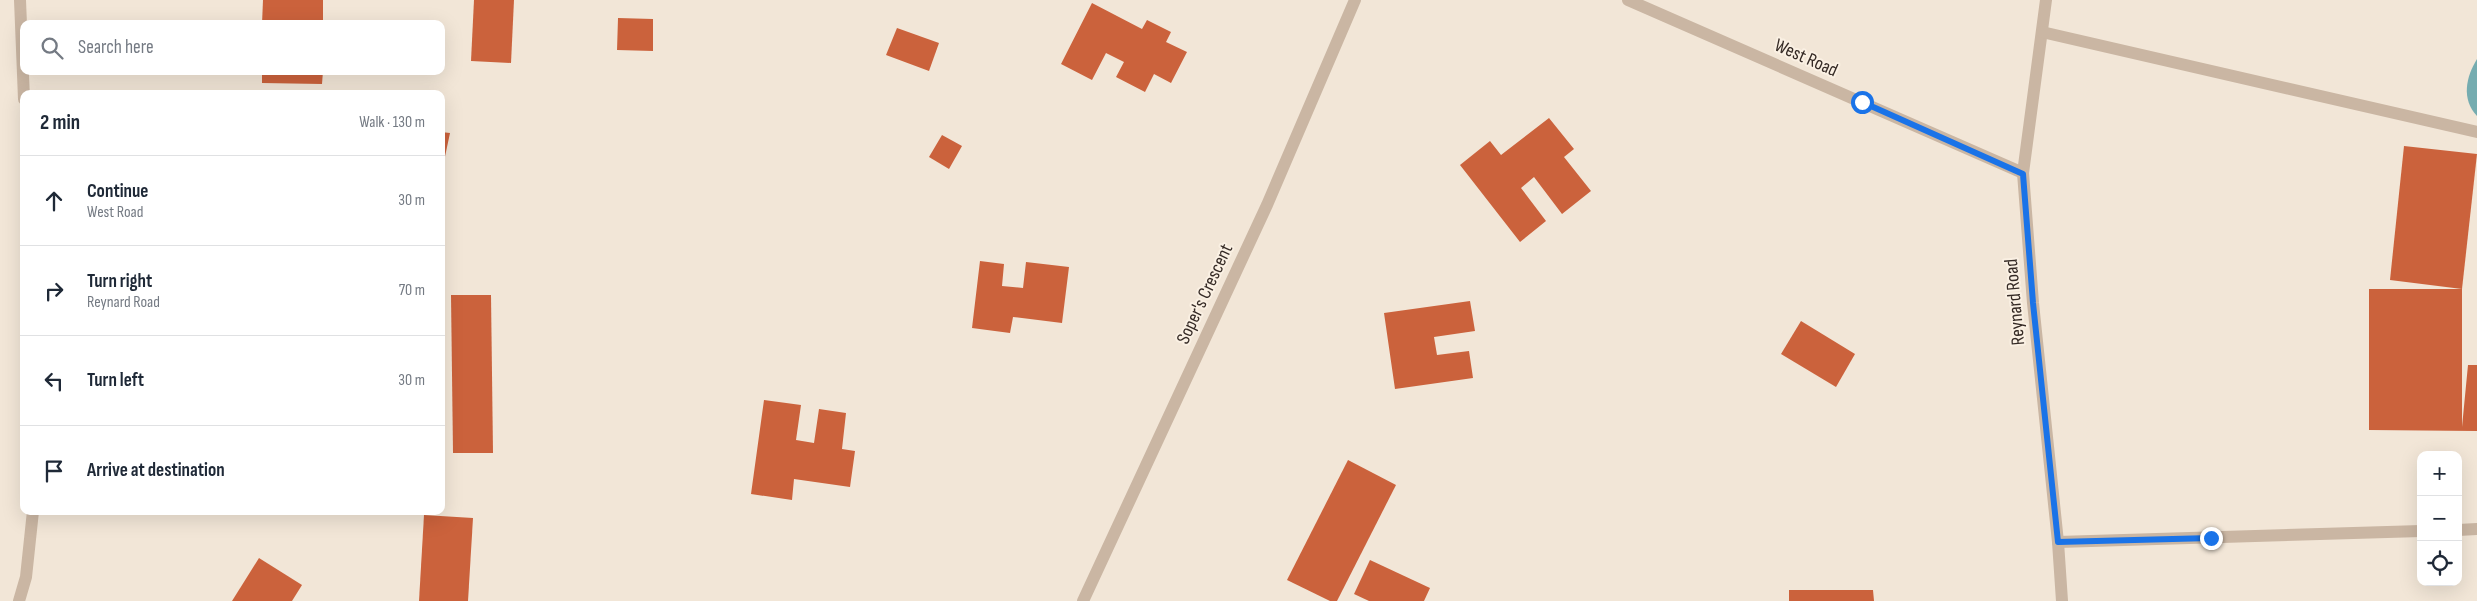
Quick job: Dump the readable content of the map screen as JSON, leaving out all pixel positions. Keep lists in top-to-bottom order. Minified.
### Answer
{"streets":{"street":["West Road","Soper's Crescent","Reynard Road"]},"crossings":[["West Road","Reynard Road"]],"page":{"search":"Search here","heading":["2 min","Walk · 130 m"],"list":[["Continue","West Road","30 m"],["Turn right","Reynard Road","70 m"],["Turn left","30 m"],"Arrive at destination"],"map_buttons":["+","−"]}}
